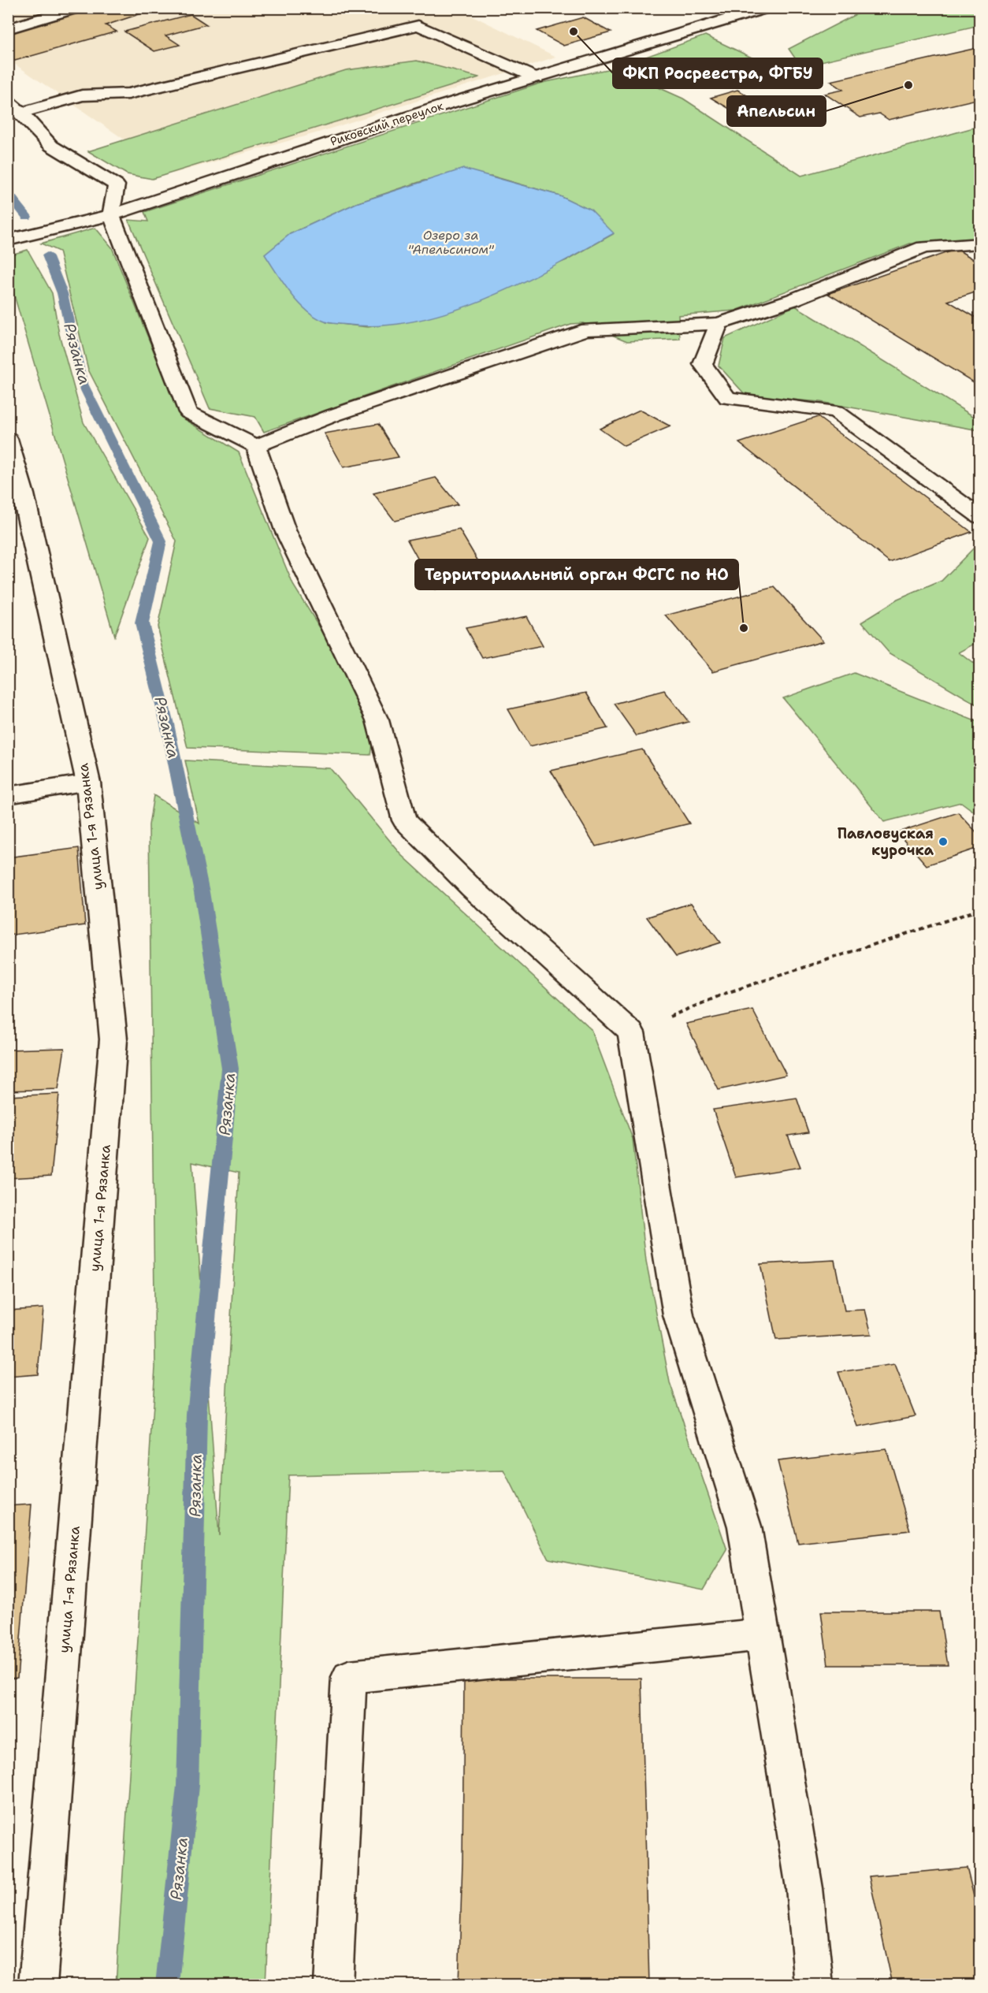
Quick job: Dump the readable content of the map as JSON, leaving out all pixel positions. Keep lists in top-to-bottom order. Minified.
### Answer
{"streets":{"street":["Риковский переулок","улица 1-я Рязанка"]},"water":["Озеро за \"Апельсином\"","Рязанка"],"places":["ФКП Росреестра, ФГБУ","Апельсин","Территориальный орган ФСГС по НО","Павловуская курочка"]}
